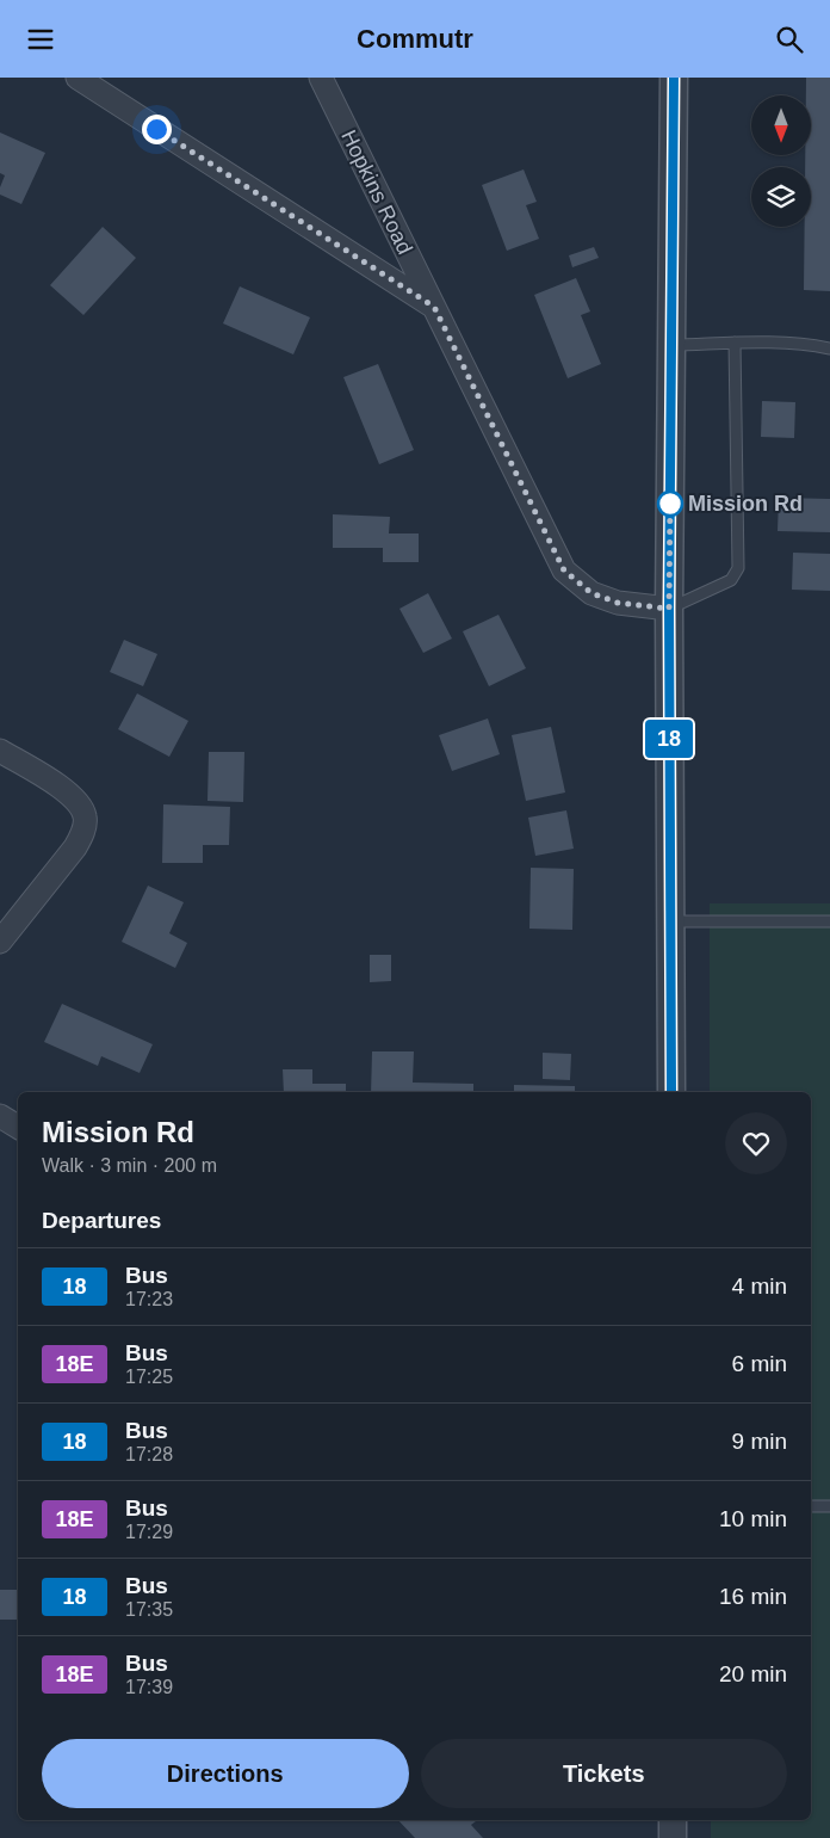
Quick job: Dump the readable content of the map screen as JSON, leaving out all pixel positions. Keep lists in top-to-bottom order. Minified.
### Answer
{"streets":{"street":["Hopkins Road"]},"places":["Mission Rd"],"lines":["bus line 18"],"north":"bottom","page":{"header":"Commutr","on_map":"18","heading":[["Mission Rd","Walk · 3 min · 200 m"],"Departures"],"list":[{"mark":"18","name":"Bus","note":"17:23","value":"4 min"},{"mark":"18E","name":"Bus","note":"17:25","value":"6 min"},{"mark":"18","name":"Bus","note":"17:28","value":"9 min"},{"mark":"18E","name":"Bus","note":"17:29","value":"10 min"},{"mark":"18","name":"Bus","note":"17:35","value":"16 min"},{"mark":"18E","name":"Bus","note":"17:39","value":"20 min"}],"buttons":["Directions","Tickets"]}}
